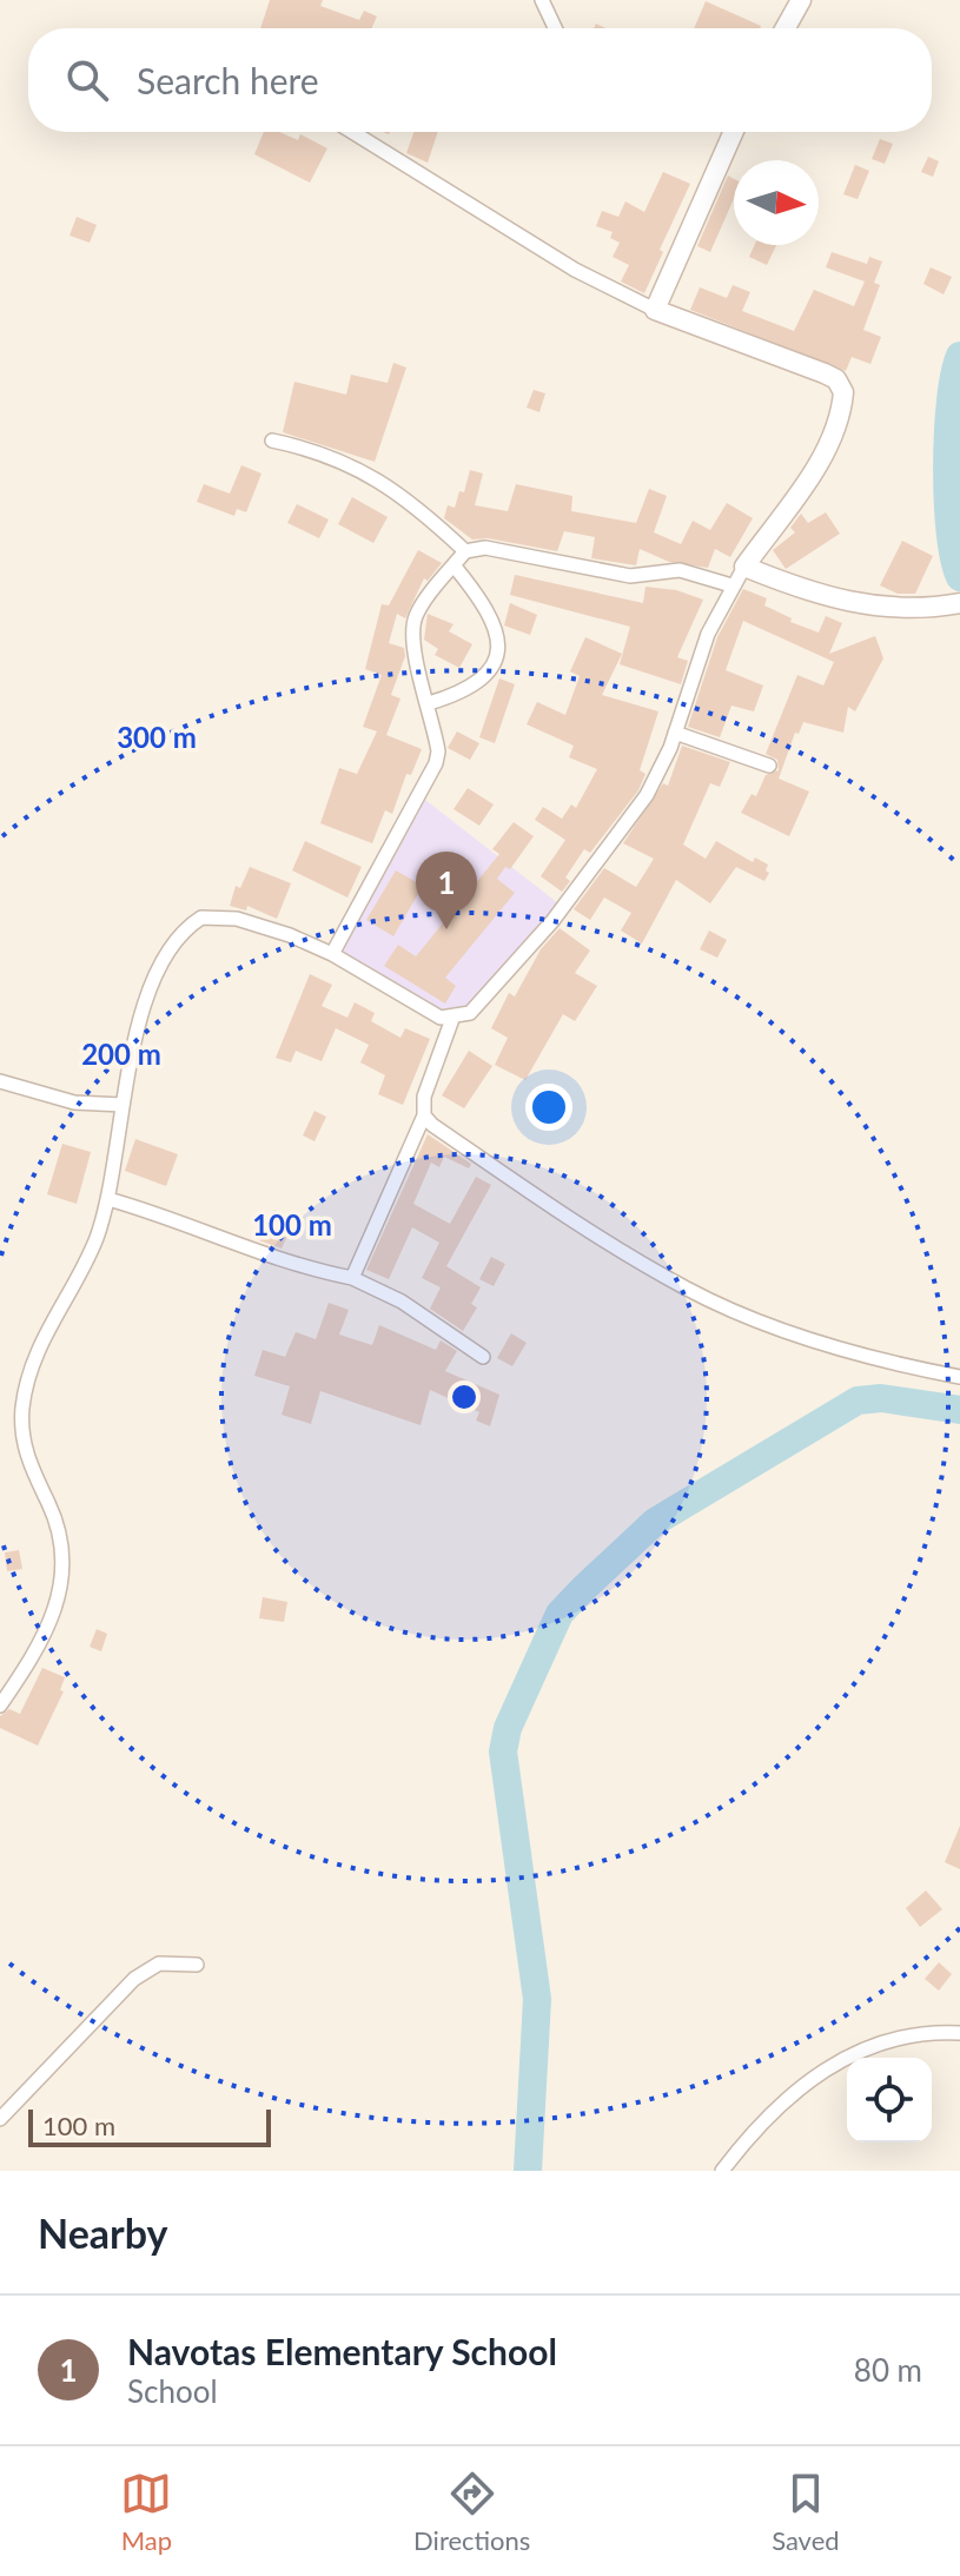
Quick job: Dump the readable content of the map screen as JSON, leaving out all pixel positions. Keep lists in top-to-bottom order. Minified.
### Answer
{"scale_bar":"100 m","north":"right","page":{"search":"Search here","pins":"1","scale":"100 m","heading":"Nearby","list":[{"mark":"1","name":"Navotas Elementary School","note":"School","value":"80 m"}],"nav":["Map","Directions","Saved"]},"rings":["300 m","200 m","100 m"]}
